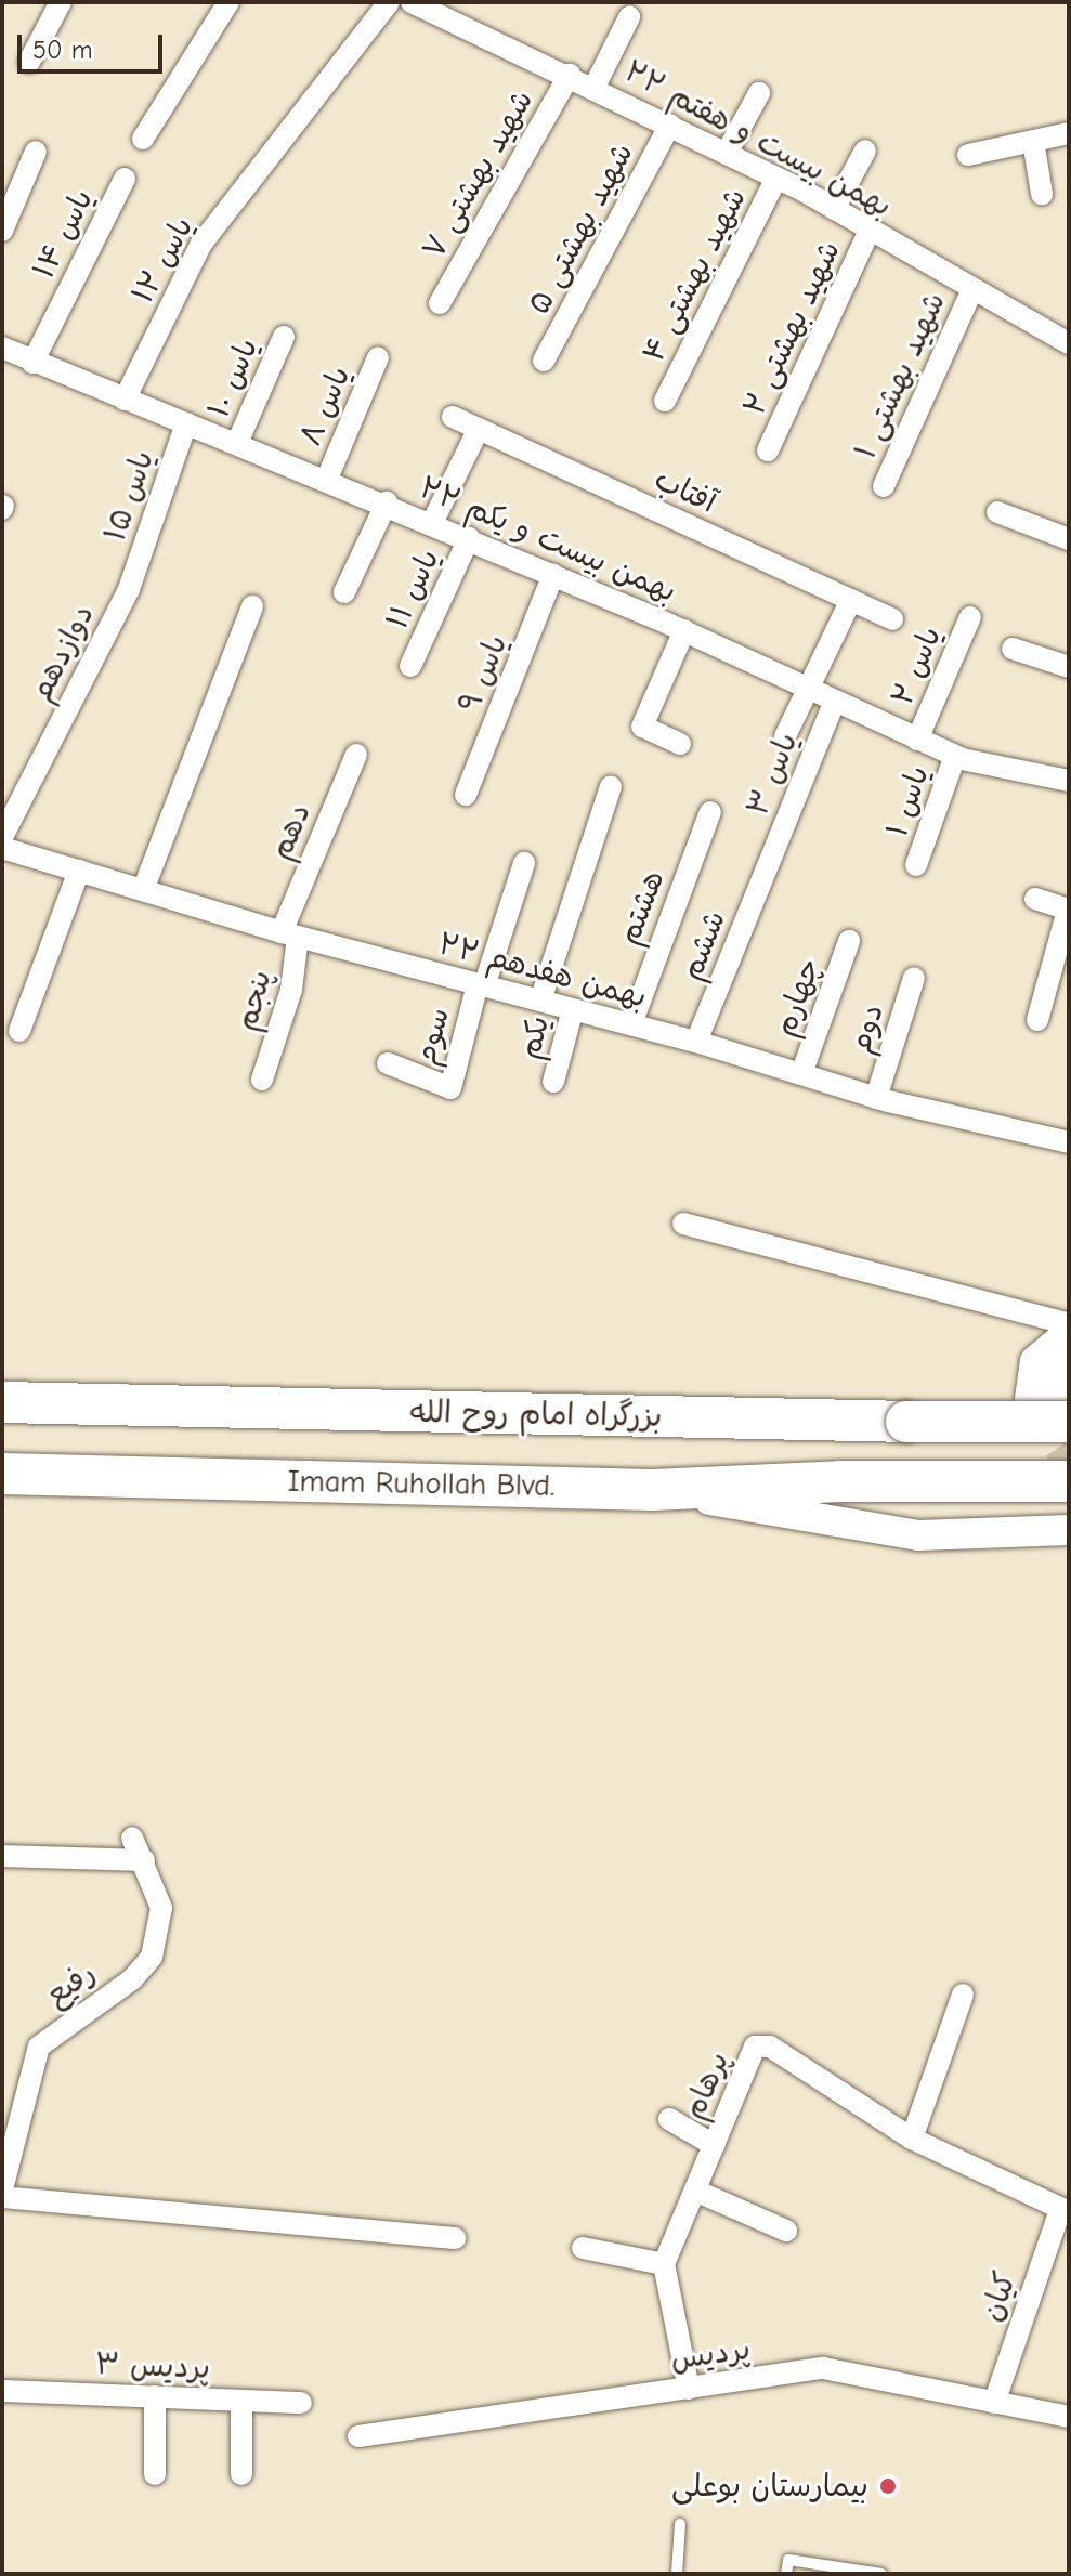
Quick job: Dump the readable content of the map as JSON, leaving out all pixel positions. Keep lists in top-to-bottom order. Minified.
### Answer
{"streets":{"highway":["بزرگراه امام روح الله","Imam Ruhollah Blvd."],"street":["۲۲ بهمن بیست و هفتم","شهید بهشتی ۷","شهید بهشتی ۵","یاس ۱۴","یاس ۱۲","شهید بهشتی ۴","شهید بهشتی ۲","شهید بهشتی ۱","یاس ۱۰","یاس ۸","آفتاب","یاس ۱۵","۲۲ بهمن بیست و یکم","یاس ۱۱","دوازدهم","یاس ۲","یاس ۹","یاس ۳","یاس ۱","دهم","هشتم","ششم","۲۲ بهمن هفدهم","چهارم","پنجم","دوم","سوم","یکم","رفیع","پرهام","کیان","پردیس","پردیس ۳"]},"crossings":[["۲۲ بهمن بیست و هفتم","شهید بهشتی ۷"],["۲۲ بهمن بیست و هفتم","شهید بهشتی ۵"],["۲۲ بهمن بیست و هفتم","شهید بهشتی ۴"],["۲۲ بهمن بیست و هفتم","شهید بهشتی ۲"],["۲۲ بهمن بیست و هفتم","شهید بهشتی ۱"],["یاس ۱۴","۲۲ بهمن بیست و یکم"],["یاس ۱۲","۲۲ بهمن بیست و یکم"],["یاس ۱۰","۲۲ بهمن بیست و یکم"],["یاس ۸","۲۲ بهمن بیست و یکم"],["یاس ۱۵","۲۲ بهمن بیست و یکم"],["یاس ۱۵","دوازدهم"],["۲۲ بهمن بیست و یکم","یاس ۱۱"],["۲۲ بهمن بیست و یکم","یاس ۲"],["۲۲ بهمن بیست و یکم","یاس ۹"],["۲۲ بهمن بیست و یکم","یاس ۳"],["۲۲ بهمن بیست و یکم","یاس ۱"],["یاس ۳","ششم"],["دهم","۲۲ بهمن هفدهم"],["دهم","پنجم"],["هشتم","۲۲ بهمن هفدهم"],["ششم","۲۲ بهمن هفدهم"],["۲۲ بهمن هفدهم","چهارم"],["۲۲ بهمن هفدهم","پنجم"],["۲۲ بهمن هفدهم","دوم"],["۲۲ بهمن هفدهم","سوم"],["۲۲ بهمن هفدهم","یکم"],["پرهام","کیان"],["کیان","پردیس"]],"places":["بیمارستان بوعلی"],"scale_bar":"50 m"}
